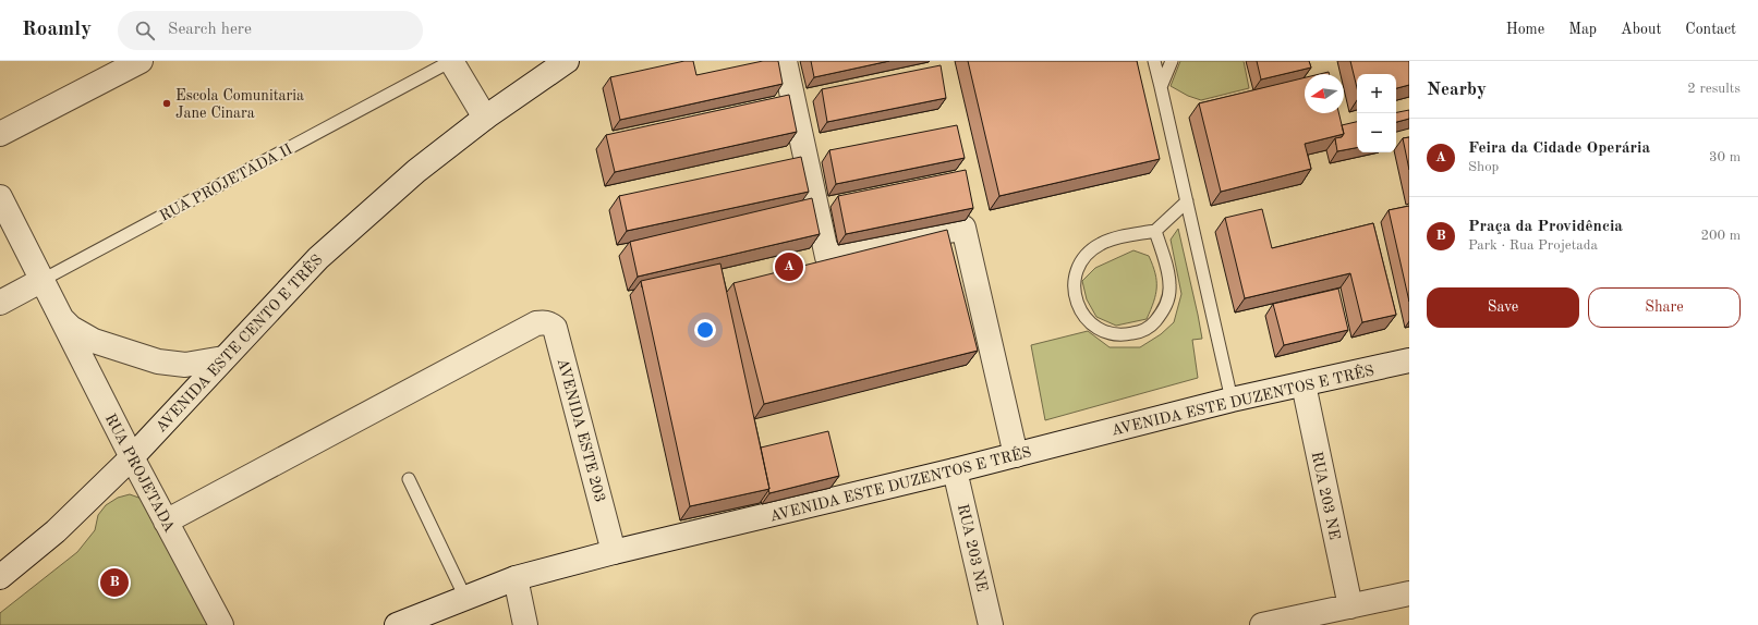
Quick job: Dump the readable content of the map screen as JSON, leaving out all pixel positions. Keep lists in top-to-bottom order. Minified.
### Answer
{"streets":{"street":["RUA PROJETADA II","AVENIDA ESTE CENTO E TRÊS","AVENIDA ESTE DUZENTOS E TRÊS","AVENIDA ESTE 203","RUA PROJETADA","RUA 203 NE"]},"crossings":[["RUA PROJETADA II","RUA PROJETADA"],["AVENIDA ESTE CENTO E TRÊS","RUA PROJETADA"],["AVENIDA ESTE DUZENTOS E TRÊS","AVENIDA ESTE 203"],["AVENIDA ESTE DUZENTOS E TRÊS","RUA 203 NE"],["AVENIDA ESTE 203","RUA PROJETADA"]],"places":["Escola Comunitaria Jane Cinara"],"north":"left","page":{"header":"Roamly","search":"Search here","nav":["Home","Map","About","Contact"],"heading":["Nearby","2 results"],"map_buttons":["+","−"],"list":[{"mark":"A","name":"Feira da Cidade Operária","note":"Shop","value":"30 m"},{"mark":"B","name":"Praça da Providência","note":"Park · Rua Projetada","value":"200 m"}],"pins":["A","B"],"buttons":["Save","Share"]}}
